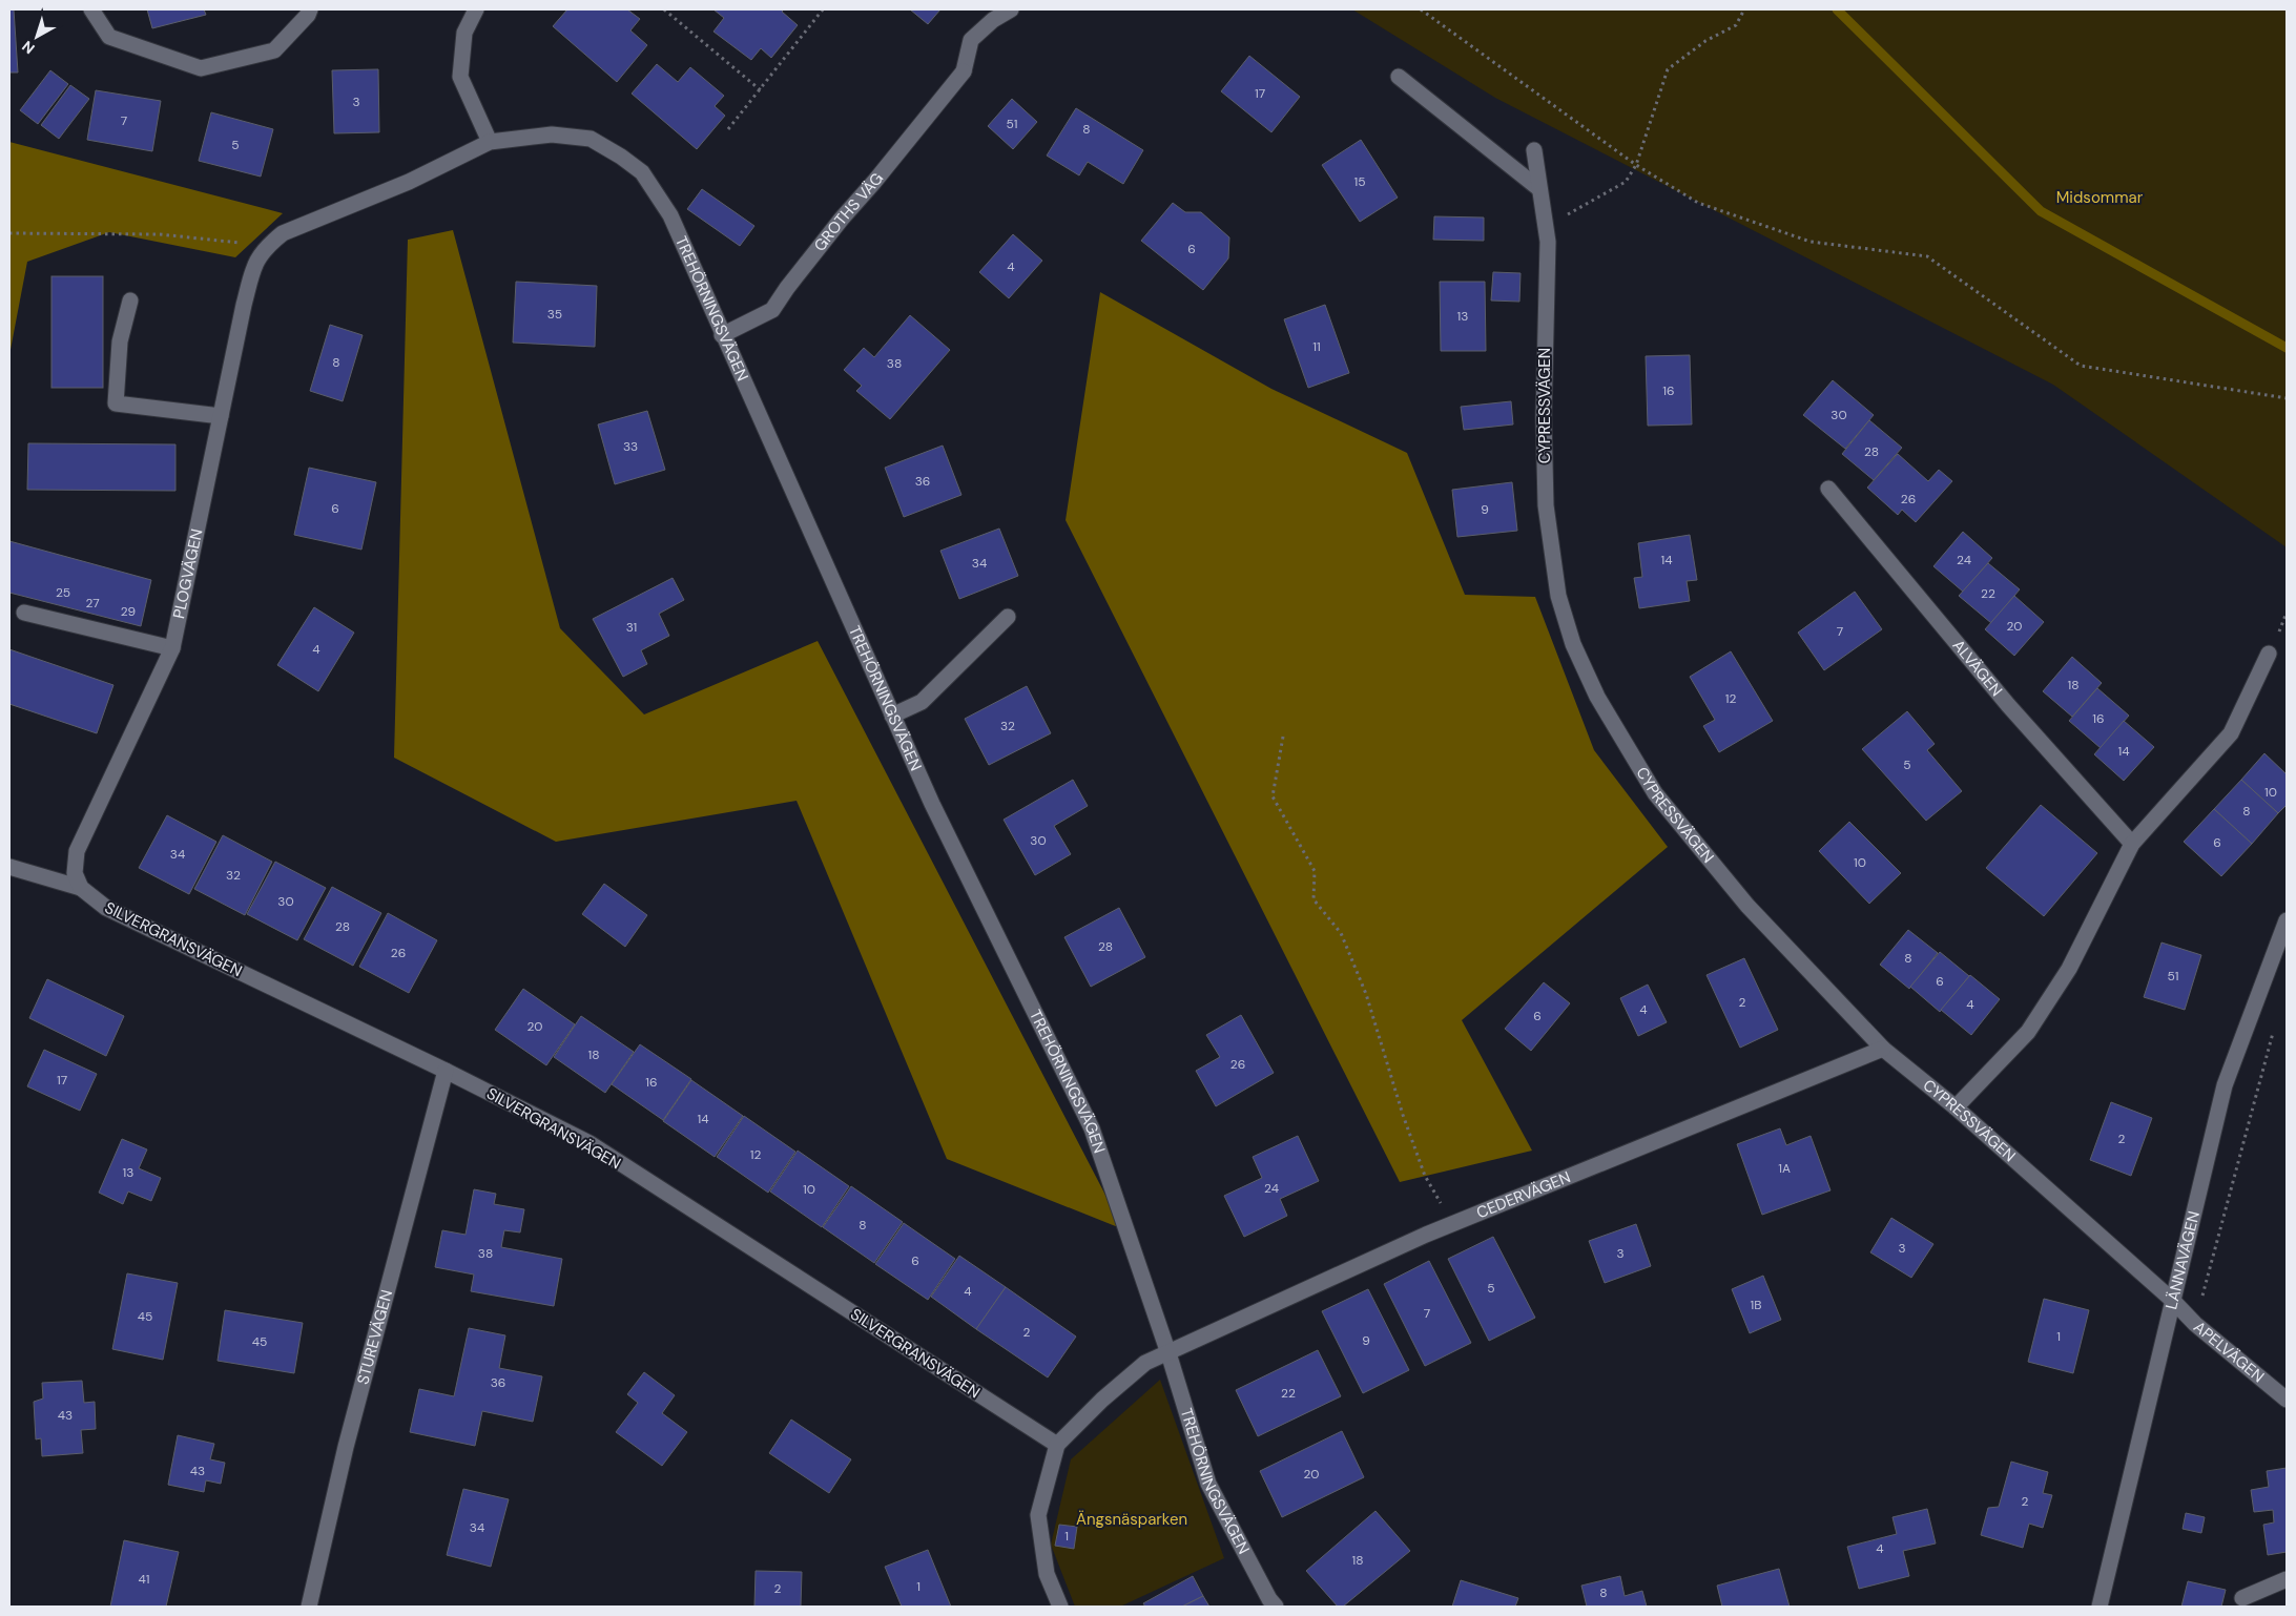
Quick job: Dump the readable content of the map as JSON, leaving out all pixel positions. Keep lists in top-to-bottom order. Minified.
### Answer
{"streets":{"street":["GROTHS VÄG","TREHÖRNINGSVÄGEN","CYPRESSVÄGEN","PLOGVÄGEN","ALVÄGEN","SILVERGRANSVÄGEN","CEDERVÄGEN","LÄNNAVÄGEN","STUREVÄGEN","APELVÄGEN"]},"crossings":[["GROTHS VÄG","TREHÖRNINGSVÄGEN"],["TREHÖRNINGSVÄGEN","PLOGVÄGEN"],["TREHÖRNINGSVÄGEN","CEDERVÄGEN"],["CYPRESSVÄGEN","CEDERVÄGEN"],["CYPRESSVÄGEN","LÄNNAVÄGEN"],["CYPRESSVÄGEN","APELVÄGEN"],["PLOGVÄGEN","SILVERGRANSVÄGEN"],["SILVERGRANSVÄGEN","STUREVÄGEN"],["LÄNNAVÄGEN","APELVÄGEN"]],"parks":["Midsommar","Ängsnäsparken"],"house_numbers":["17","3","7","51","8","5","15","6","4","35","13","11","8","38","16","30","33","28","36","26","6","9","14","24","34","25","22","27","29","20","31","7","4","18","12","16","32","14","5","10","8","30","6","34","10","32","30","28","28","26","8","51","6","2","4","4","6","20","18","26","17","16","14","2","12","1A","13","24","10","8","3","38","3","6","5","4","1B","7","45","2","1","9","45","36","22","43","43","20","2","34","1","4","18","41","1","2","8"],"north":"bottom left"}
